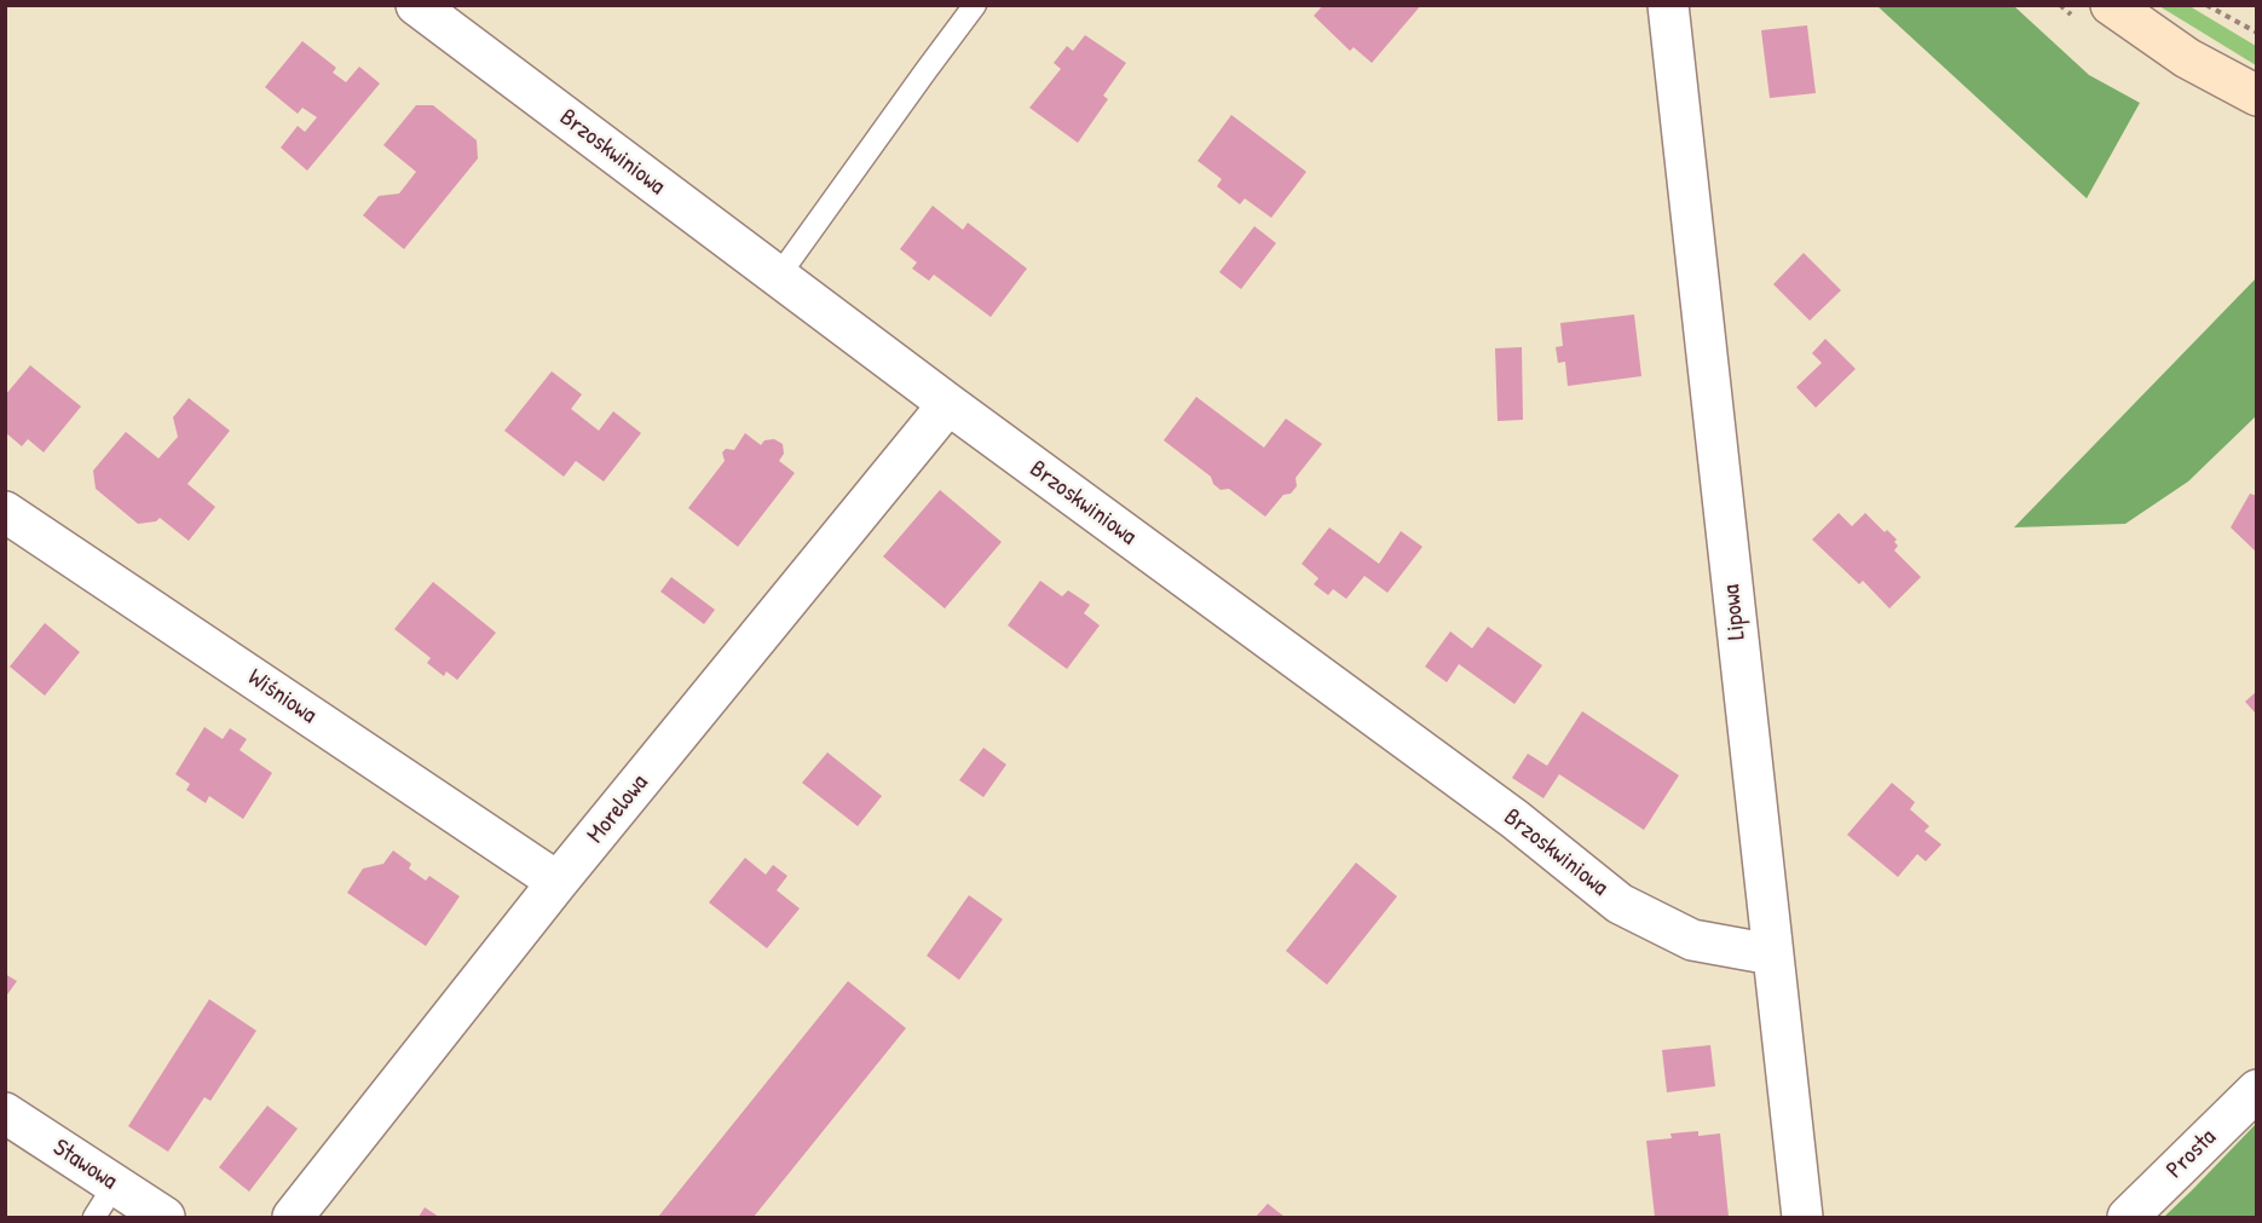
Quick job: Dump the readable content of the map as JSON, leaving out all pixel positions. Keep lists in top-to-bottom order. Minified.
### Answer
{"streets":{"street":["Brzoskwiniowa","Lipowa","Wiśniowa","Morelowa","Prosta","Stawowa"]},"crossings":[["Brzoskwiniowa","Lipowa"],["Brzoskwiniowa","Morelowa"],["Wiśniowa","Morelowa"]]}
